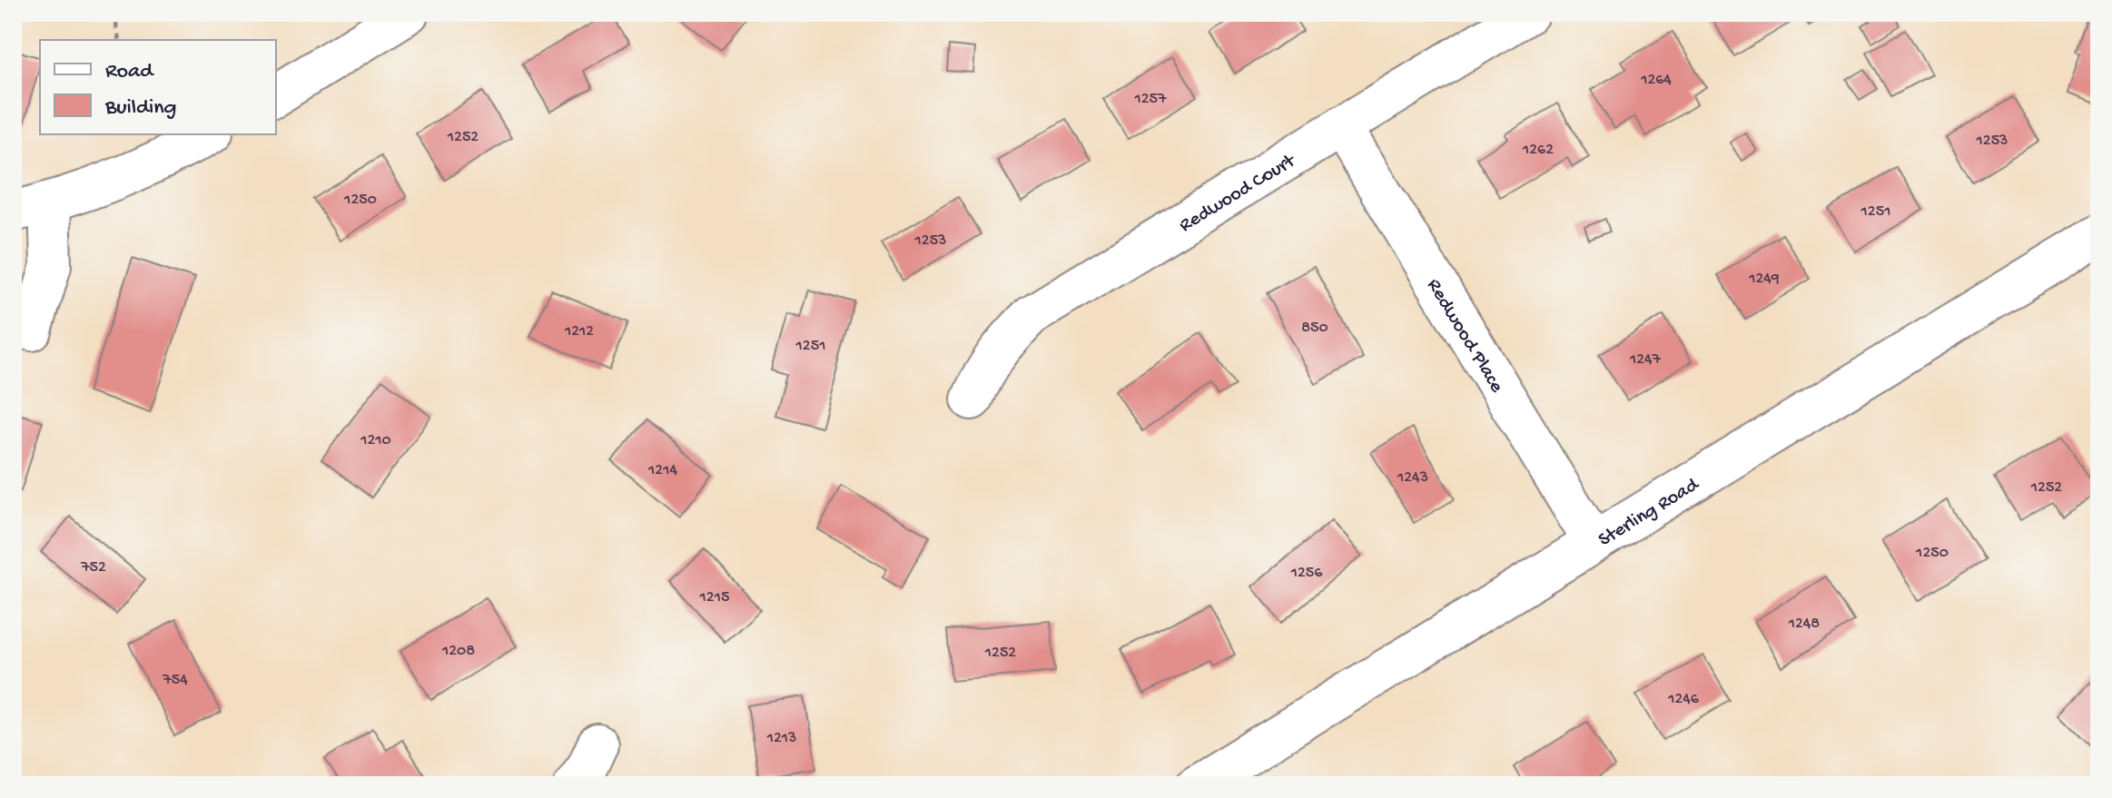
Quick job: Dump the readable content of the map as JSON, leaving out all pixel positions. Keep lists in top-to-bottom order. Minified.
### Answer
{"streets":{"street":["Redwood Court","Redwood Place","Sterling Road"]},"crossings":[["Redwood Court","Redwood Place"],["Redwood Place","Sterling Road"]],"house_numbers":["1264","1257","1252","1253","1262","1250","1251","1253","1249","850","1212","1251","1247","1210","1214","1243","1252","1250","752","1256","1215","1248","1208","1252","754","1246","1213"],"legend":["Road","Building"]}
